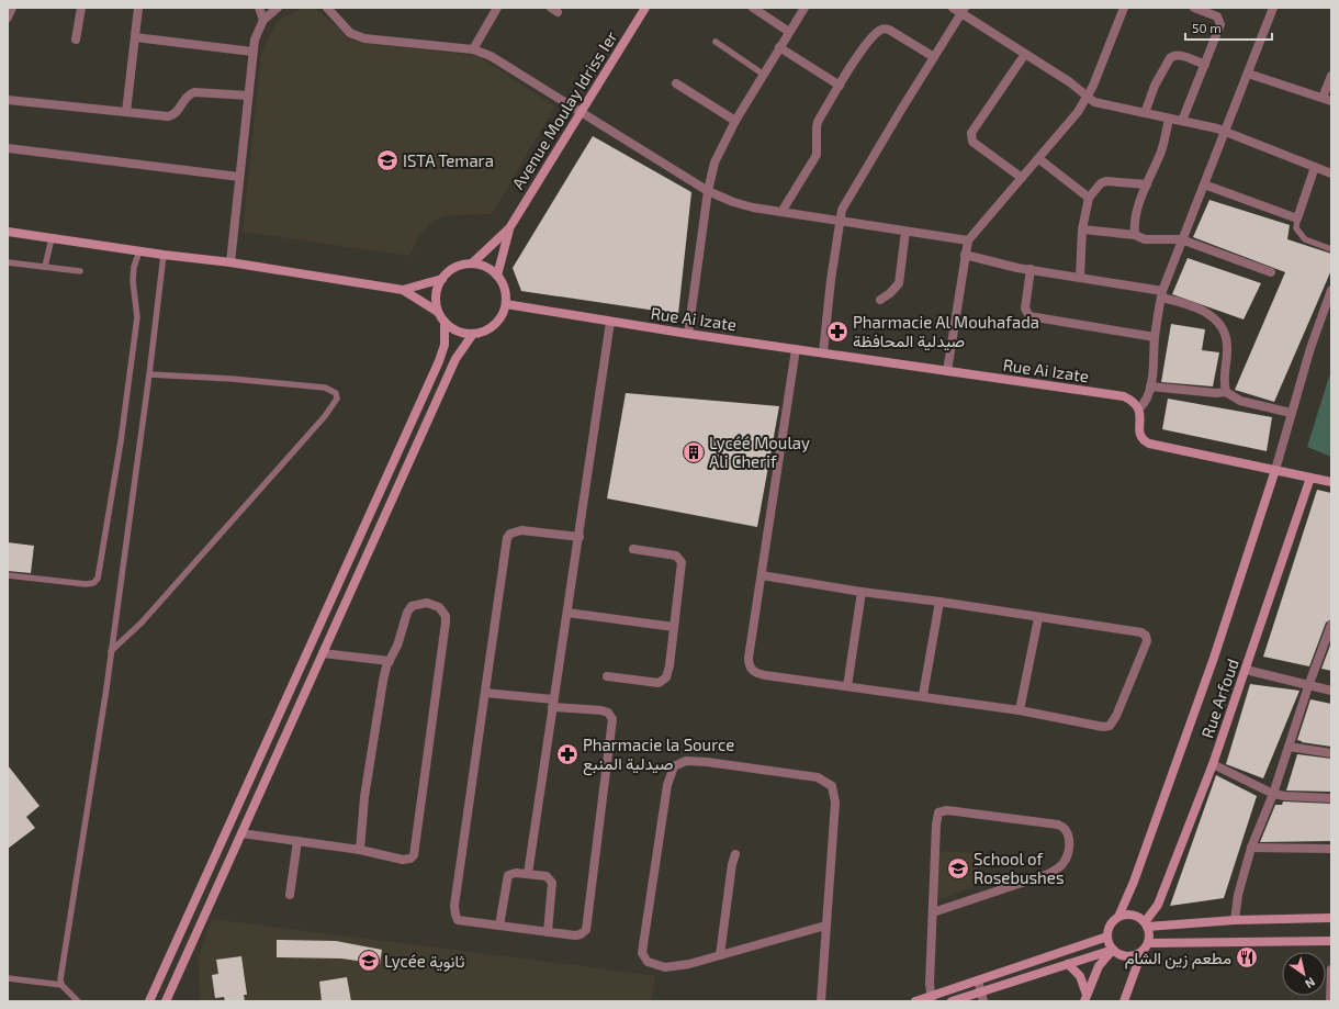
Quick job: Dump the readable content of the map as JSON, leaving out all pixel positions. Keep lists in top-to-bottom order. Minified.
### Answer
{"streets":{"street":["Avenue Moulay Idriss Ier","Rue Ai Izate","Rue Arfoud"]},"places":{"school or university":["ISTA Temara","School of Rosebushes","Lycée ثانوية"],"pharmacy":["Pharmacie Al Mouhafada صيدلية المحافظة","Pharmacie la Source صيدلية المنبع"],"building":["Lycéé Moulay Ali Cherif"],"restaurant":["مطعم زين الشام"]},"scale_bar":"50 m","north":"bottom right"}
